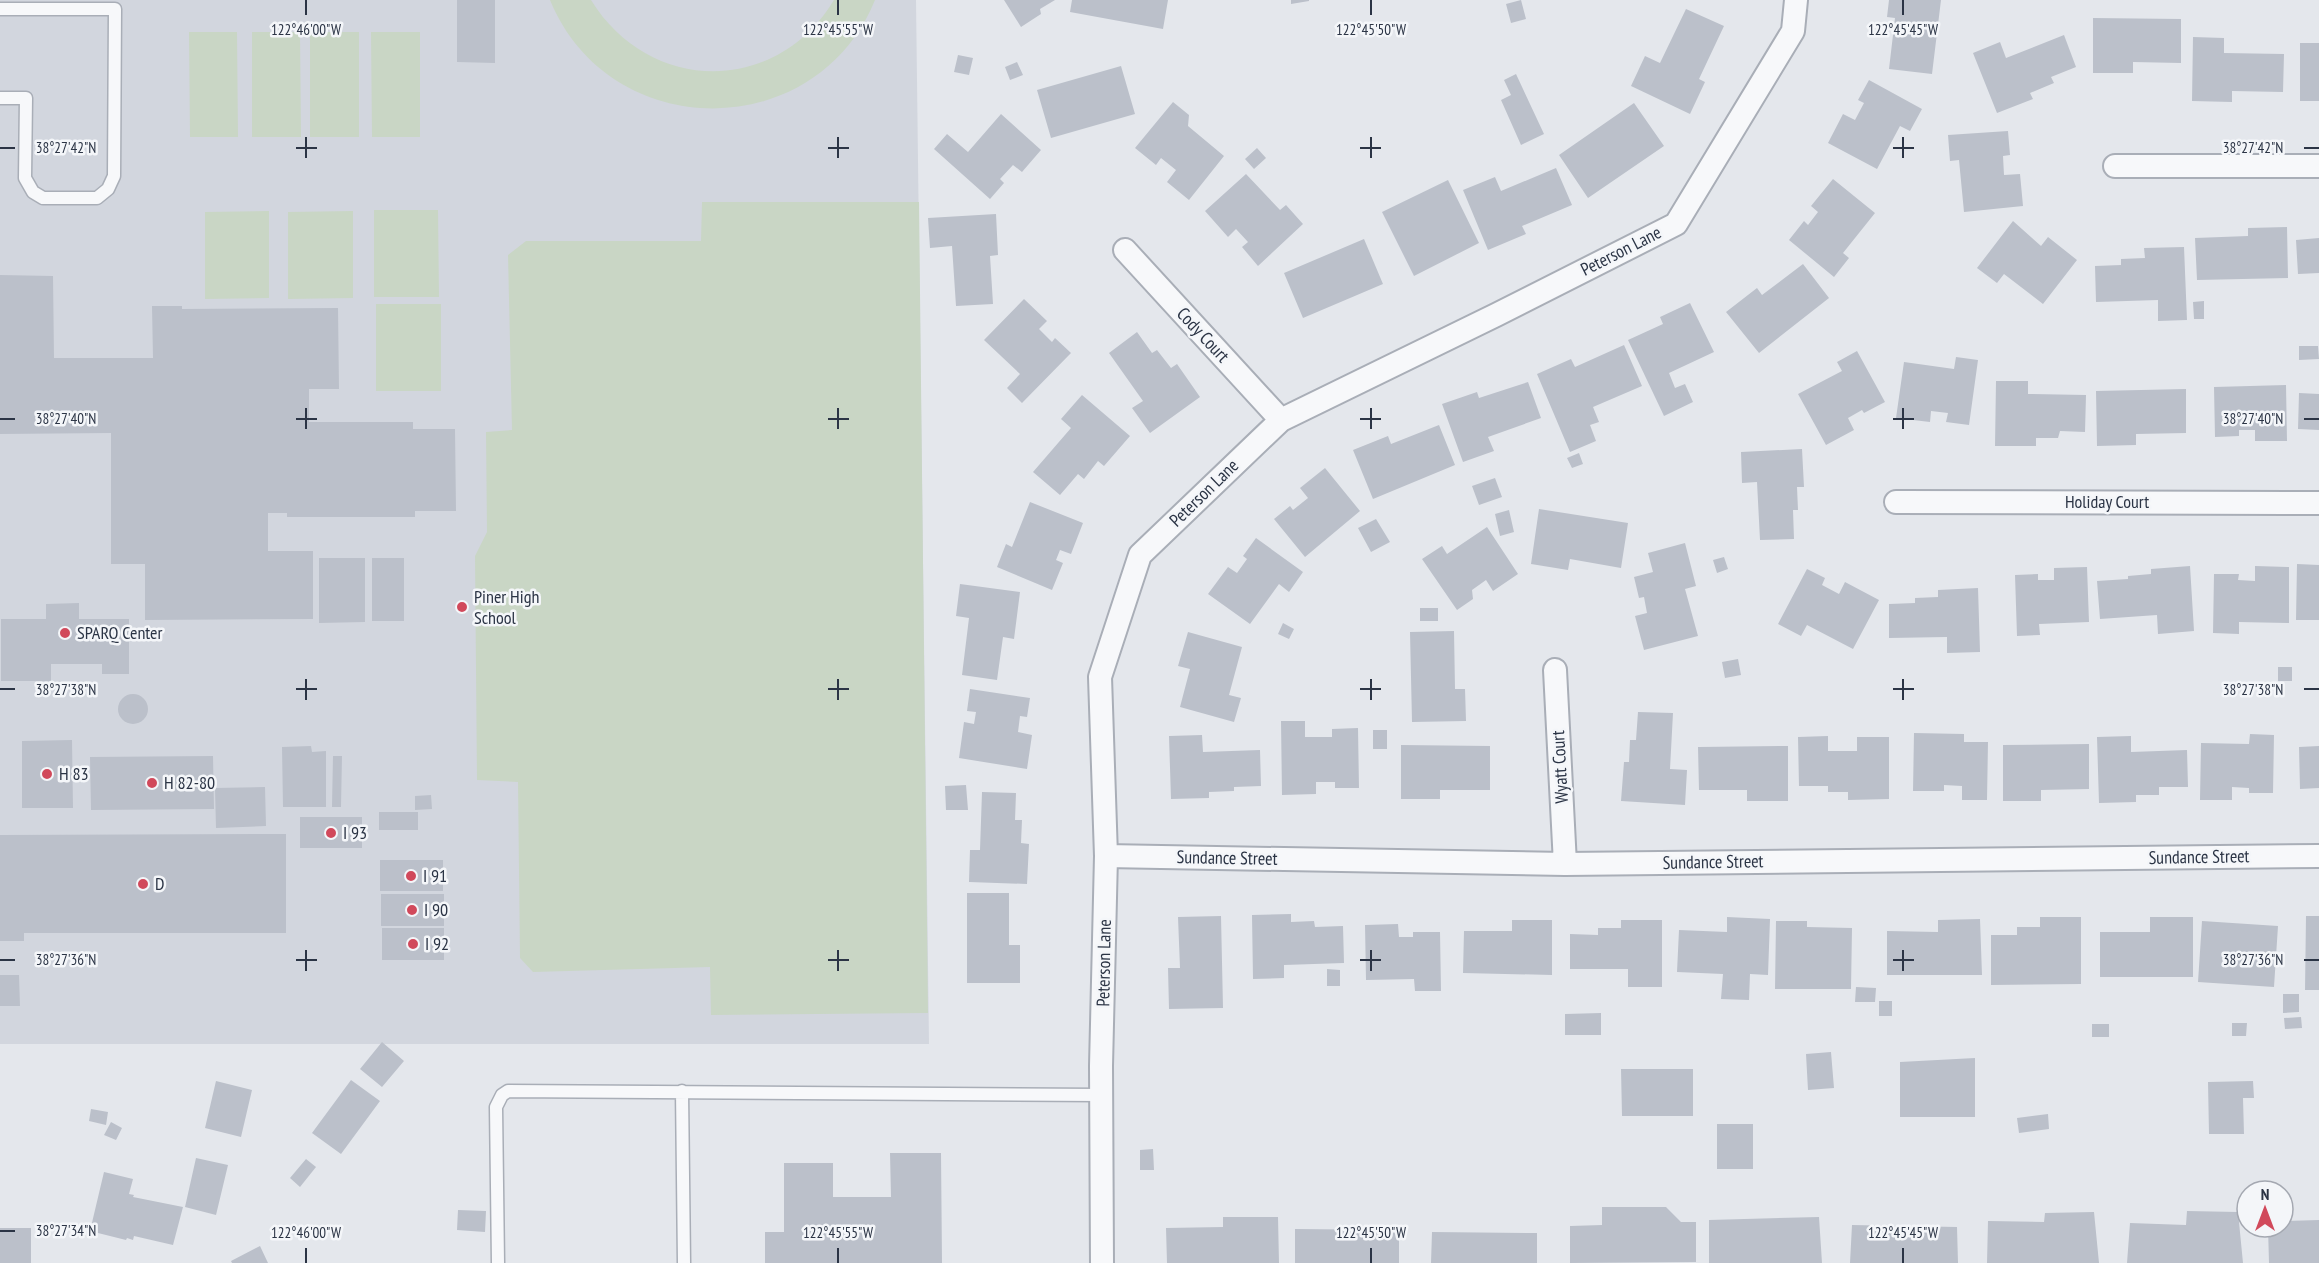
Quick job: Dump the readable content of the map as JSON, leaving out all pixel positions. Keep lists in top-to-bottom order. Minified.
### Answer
{"streets":{"street":["Peterson Lane","Cody Court","Holiday Court","Wyatt Court","Sundance Street"]},"crossings":[["Peterson Lane","Cody Court"],["Peterson Lane","Sundance Street"],["Wyatt Court","Sundance Street"]],"places":["Piner High School","SPARQ Center","H 83","H 82-80","I 93","I 91","D","I 90","I 92"],"north":"top","coordinates":["122°46'00\"W","122°45'55\"W","122°45'50\"W","122°45'45\"W","38°27'42\"N","38°27'40\"N","38°27'38\"N","38°27'36\"N","38°27'34\"N"]}
